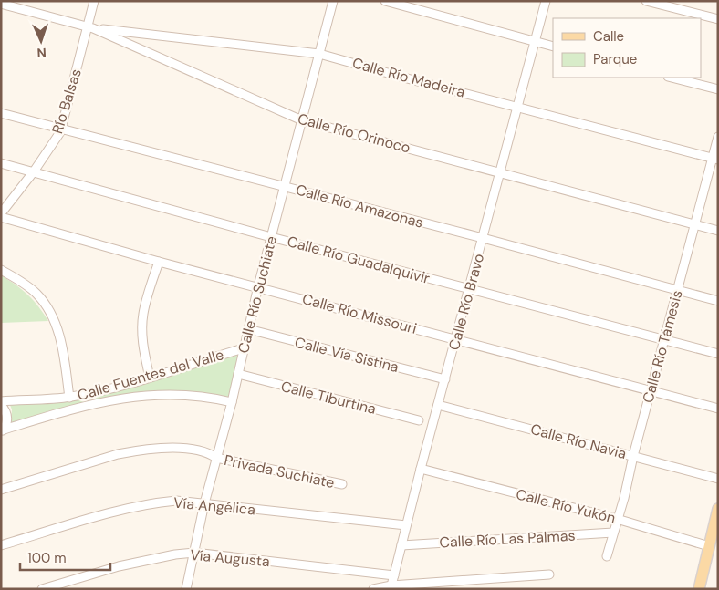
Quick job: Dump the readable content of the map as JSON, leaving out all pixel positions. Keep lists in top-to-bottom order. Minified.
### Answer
{"streets":{"street":["Calle Río Madeira","Río Balsas","Calle Río Orinoco","Calle Río Amazonas","Calle Río Guadalquivir","Calle Río Suchiate","Calle Río Bravo","Calle Río Missouri","Calle Río Támesis","Calle Vía Sistina","Calle Fuentes del Valle","Calle Tiburtina","Calle Río Navia","Privada Suchiate","Vía Angélica","Calle Río Yukón","Calle Río Las Palmas","Vía Augusta"]},"crossings":[["Calle Río Madeira","Río Balsas"],["Calle Río Madeira","Calle Río Orinoco"],["Calle Río Madeira","Calle Río Suchiate"],["Calle Río Madeira","Calle Río Bravo"],["Calle Río Madeira","Calle Río Támesis"],["Río Balsas","Calle Río Orinoco"],["Río Balsas","Calle Río Amazonas"],["Río Balsas","Calle Río Guadalquivir"],["Calle Río Orinoco","Calle Río Suchiate"],["Calle Río Orinoco","Calle Río Bravo"],["Calle Río Orinoco","Calle Río Támesis"],["Calle Río Amazonas","Calle Río Suchiate"],["Calle Río Amazonas","Calle Río Bravo"],["Calle Río Amazonas","Calle Río Támesis"],["Calle Río Guadalquivir","Calle Río Suchiate"],["Calle Río Guadalquivir","Calle Río Bravo"],["Calle Río Guadalquivir","Calle Río Támesis"],["Calle Río Suchiate","Calle Río Missouri"],["Calle Río Suchiate","Calle Vía Sistina"],["Calle Río Suchiate","Calle Fuentes del Valle"],["Calle Río Suchiate","Calle Tiburtina"],["Calle Río Suchiate","Privada Suchiate"],["Calle Río Suchiate","Vía Angélica"],["Calle Río Suchiate","Vía Augusta"],["Calle Río Bravo","Calle Río Missouri"],["Calle Río Bravo","Calle Vía Sistina"],["Calle Río Bravo","Calle Río Navia"],["Calle Río Bravo","Vía Angélica"],["Calle Río Bravo","Calle Río Yukón"],["Calle Río Bravo","Calle Río Las Palmas"],["Calle Río Bravo","Vía Augusta"],["Calle Río Missouri","Calle Río Támesis"],["Calle Río Támesis","Calle Río Navia"],["Calle Río Támesis","Calle Río Yukón"],["Calle Río Támesis","Calle Río Las Palmas"]],"legend":["Calle","Parque"],"scale_bar":"100 m","north":"bottom"}
